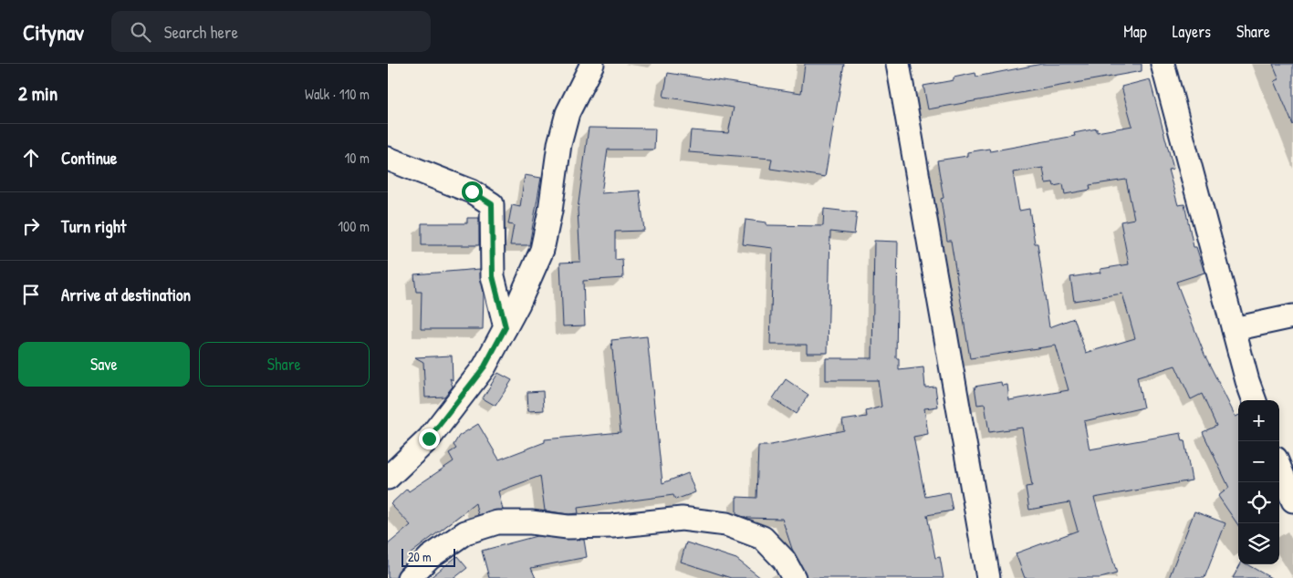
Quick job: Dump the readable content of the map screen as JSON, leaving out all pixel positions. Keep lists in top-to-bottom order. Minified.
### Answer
{"scale_bar":"20 m","page":{"header":"Citynav","search":"Search here","nav":["Map","Layers","Share"],"heading":["2 min","Walk · 110 m"],"list":[["Continue","10 m"],["Turn right","100 m"],"Arrive at destination"],"buttons":["Save","Share"],"map_buttons":["+","−"],"scale":"20 m"}}
